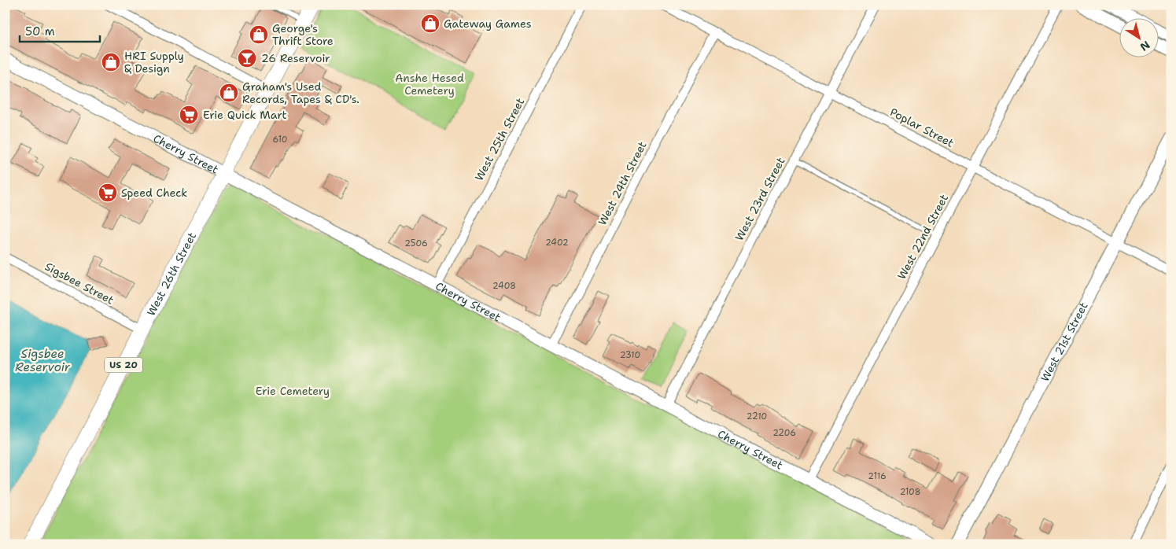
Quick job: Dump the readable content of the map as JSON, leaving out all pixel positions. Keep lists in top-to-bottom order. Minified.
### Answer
{"streets":{"main road":["West 26th Street","US 20"],"street":["Poplar Street","West 25th Street","Cherry Street","West 24th Street","West 23rd Street","West 22nd Street","Sigsbee Street","West 21st Street"]},"crossings":[["Poplar Street","West 24th Street"],["Poplar Street","West 23rd Street"],["Poplar Street","West 22nd Street"],["Poplar Street","West 21st Street"],["West 25th Street","Cherry Street"],["Cherry Street","West 24th Street"],["Cherry Street","West 23rd Street"],["Cherry Street","West 22nd Street"],["Cherry Street","West 26th Street"],["West 26th Street","Sigsbee Street"]],"water":["Sigsbee Reservoir"],"parks":["Anshe Hesed Cemetery","Erie Cemetery"],"places":{"shop":["Gateway Games","George's Thrift Store","HRI Supply & Design","Graham's Used Records, Tapes & CD's."],"bar":["26 Reservoir"],"supermarket":["Erie Quick Mart","Speed Check"]},"house_numbers":["610","2402","2506","2408","2310","2210","2206","2116","2108"],"scale_bar":"50 m","north":"bottom right"}
